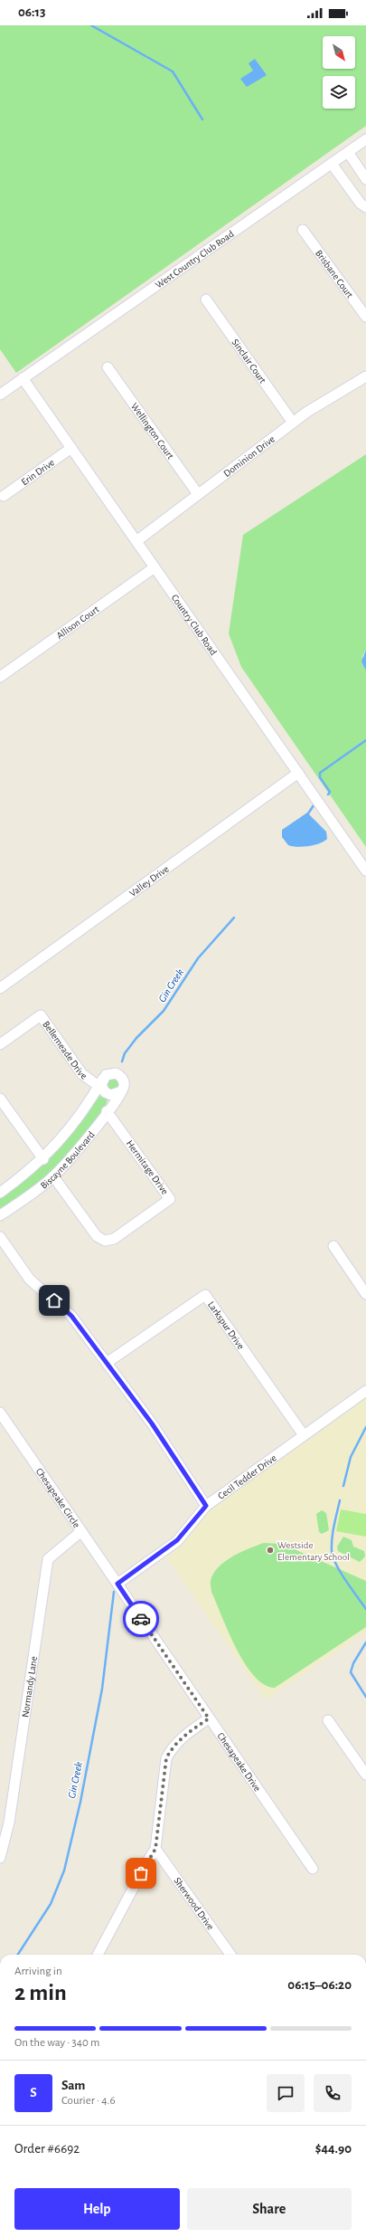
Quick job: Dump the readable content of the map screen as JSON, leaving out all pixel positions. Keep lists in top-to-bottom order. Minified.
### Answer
{"streets":{"street":["West Country Club Road","Brisbane Court","Sinclair Court","Wellington Court","Dominion Drive","Erin Drive","Allison Court","Country Club Road","Valley Drive","Bellemeade Drive","Biscayne Boulevard","Hermitage Drive","Larkspur Drive","Cecil Tedder Drive","Chesapeake Circle","Normandy Lane","Chesapeake Drive","Sherwood Drive"]},"crossings":[["West Country Club Road","Country Club Road"],["Sinclair Court","Dominion Drive"],["Wellington Court","Dominion Drive"],["Dominion Drive","Country Club Road"],["Erin Drive","Country Club Road"],["Allison Court","Country Club Road"],["Country Club Road","Valley Drive"],["Bellemeade Drive","Biscayne Boulevard"],["Biscayne Boulevard","Hermitage Drive"],["Larkspur Drive","Cecil Tedder Drive"],["Cecil Tedder Drive","Chesapeake Circle"],["Cecil Tedder Drive","Chesapeake Drive"],["Chesapeake Circle","Normandy Lane"],["Chesapeake Circle","Chesapeake Drive"]],"water":["Gin Creek"],"places":["Westside Elementary School"],"north":"bottom right","page":{"status":"06:13","heading":["2 min","Arriving in","06:15–06:20"],"panel":["Sam","Courier · 4.6","Order #6692","$44.90"],"bar":"On the way · 340 m","round":"S","buttons":["Help","Share"]}}
